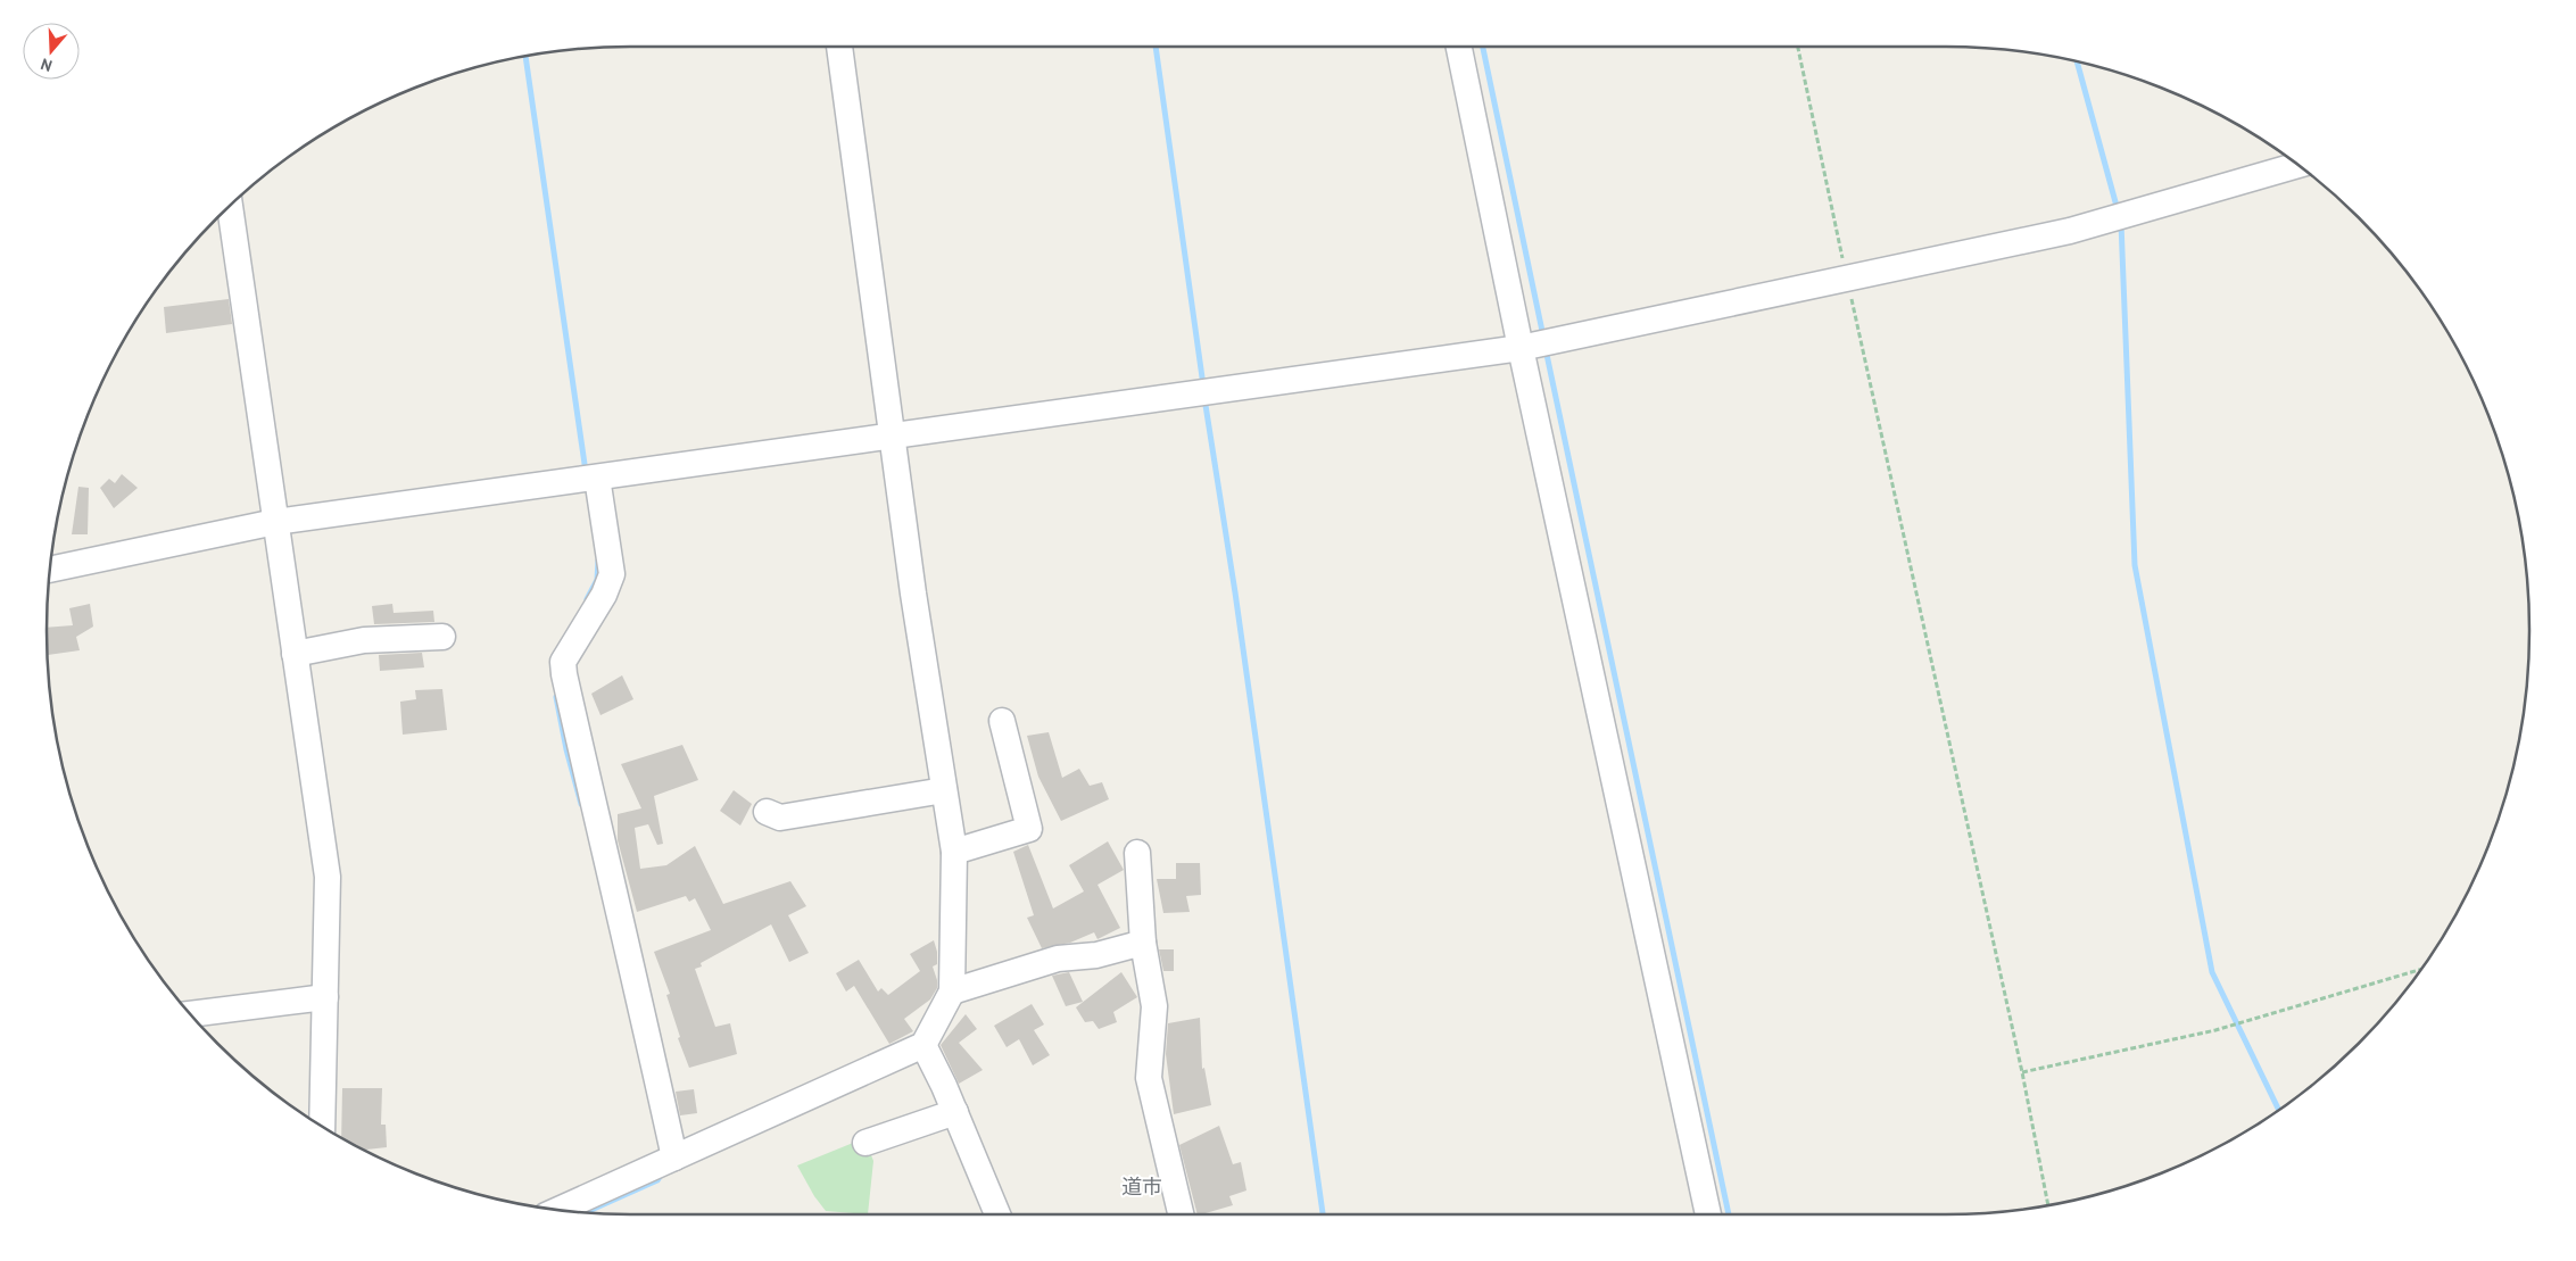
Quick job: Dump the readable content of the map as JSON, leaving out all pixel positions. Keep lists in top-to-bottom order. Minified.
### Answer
{"districts":["道市"],"north":"bottom"}
